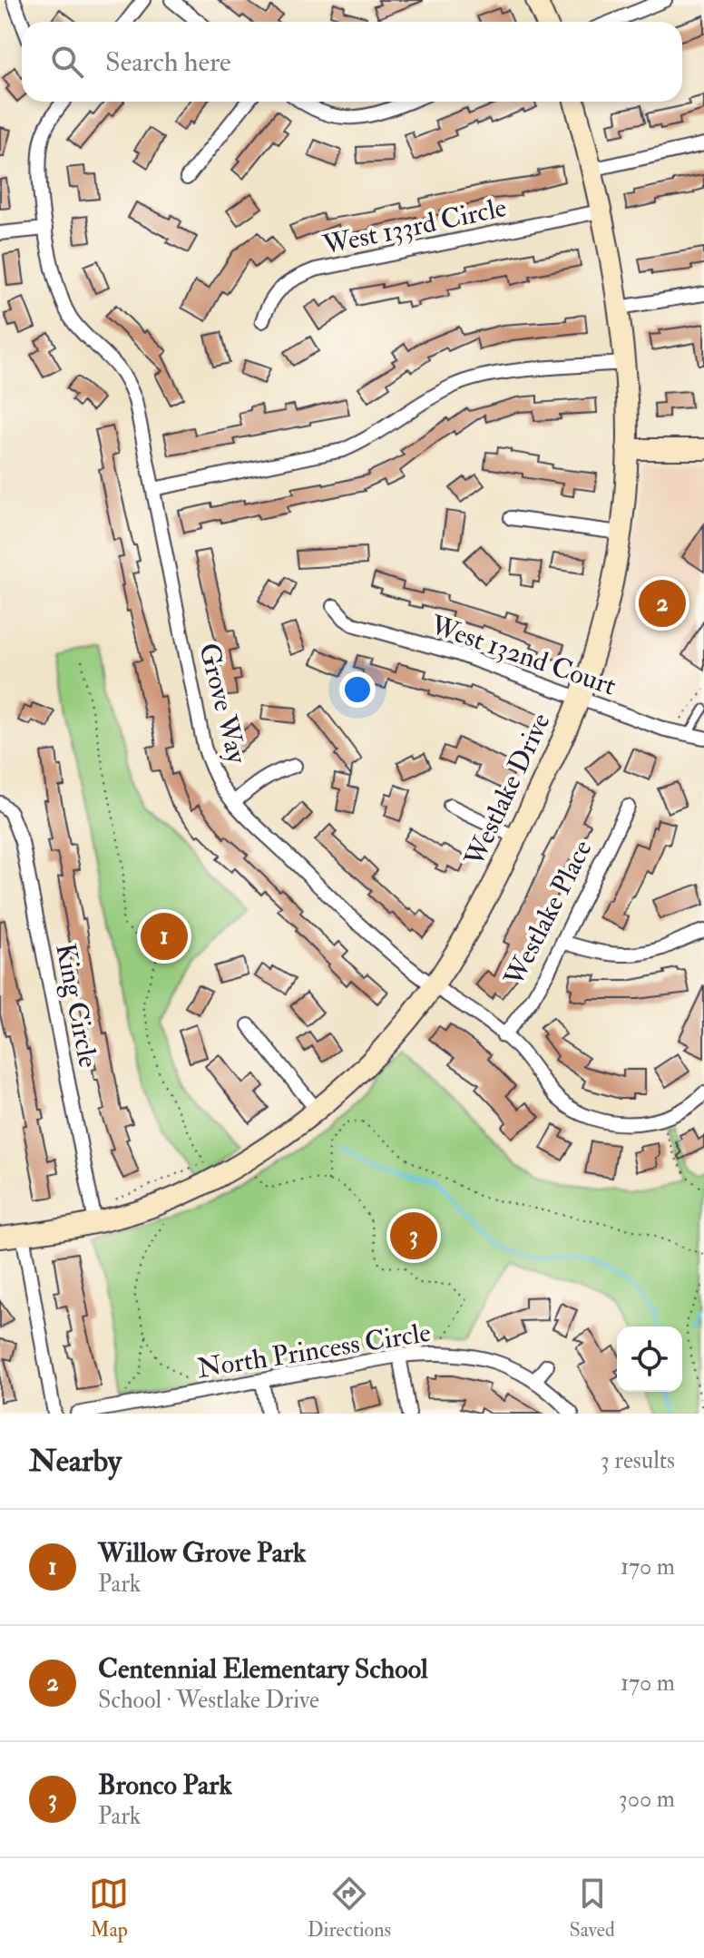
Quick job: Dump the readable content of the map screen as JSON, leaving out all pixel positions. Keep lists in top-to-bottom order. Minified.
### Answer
{"streets":{"street":["West 133rd Circle","West 132nd Court","Grove Way","Westlake Drive","Westlake Place","King Circle","North Princess Circle"]},"crossings":[["West 133rd Circle","Westlake Drive"],["West 132nd Court","Westlake Drive"],["Grove Way","Westlake Drive"],["Grove Way","Westlake Place"],["Westlake Drive","King Circle"]],"page":{"search":"Search here","pins":["2","1","3"],"heading":["Nearby","3 results"],"list":[{"mark":"1","name":"Willow Grove Park","note":"Park","value":"170 m"},{"mark":"2","name":"Centennial Elementary School","note":"School · Westlake Drive","value":"170 m"},{"mark":"3","name":"Bronco Park","note":"Park","value":"300 m"}],"nav":["Map","Directions","Saved"]}}
